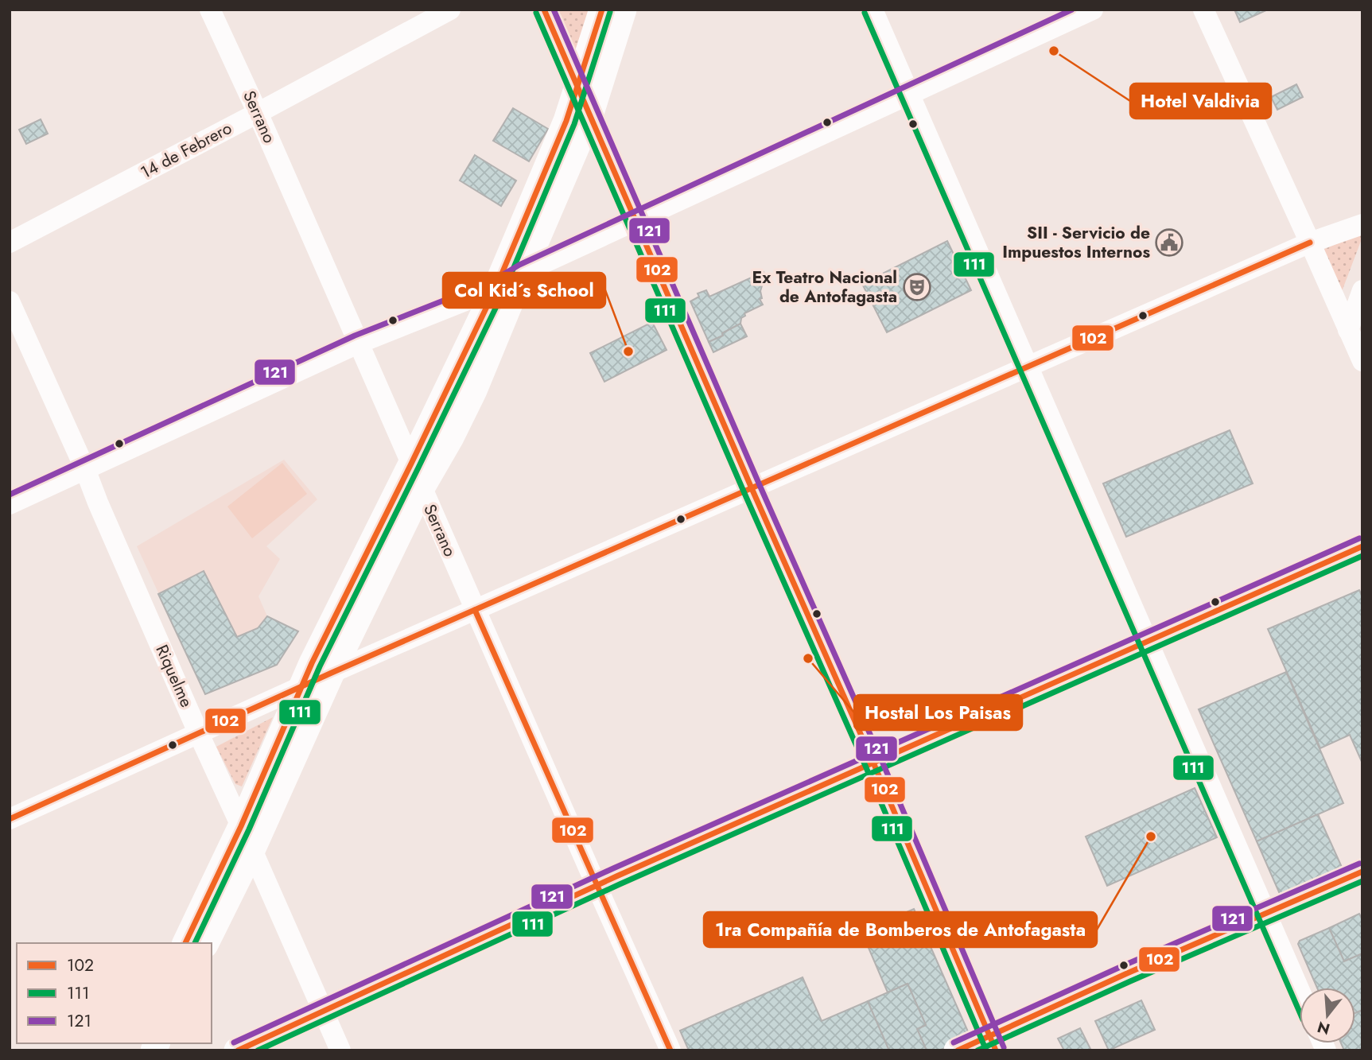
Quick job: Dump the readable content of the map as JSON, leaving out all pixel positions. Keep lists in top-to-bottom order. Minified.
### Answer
{"streets":{"street":["Serrano","14 de Febrero","Riquelme"]},"crossings":[["Serrano","14 de Febrero"]],"places":{"other":["Hotel Valdivia","Col Kid´s School","Hostal Los Paisas","1ra Compañía de Bomberos de Antofagasta"],"public building":["SII - Servicio de Impuestos Internos"],"theatre":["Ex Teatro Nacional de Antofagasta"]},"lines":["transit line 102","transit line 121","transit line 111"],"legend":["102","111","121"],"north":"bottom"}
